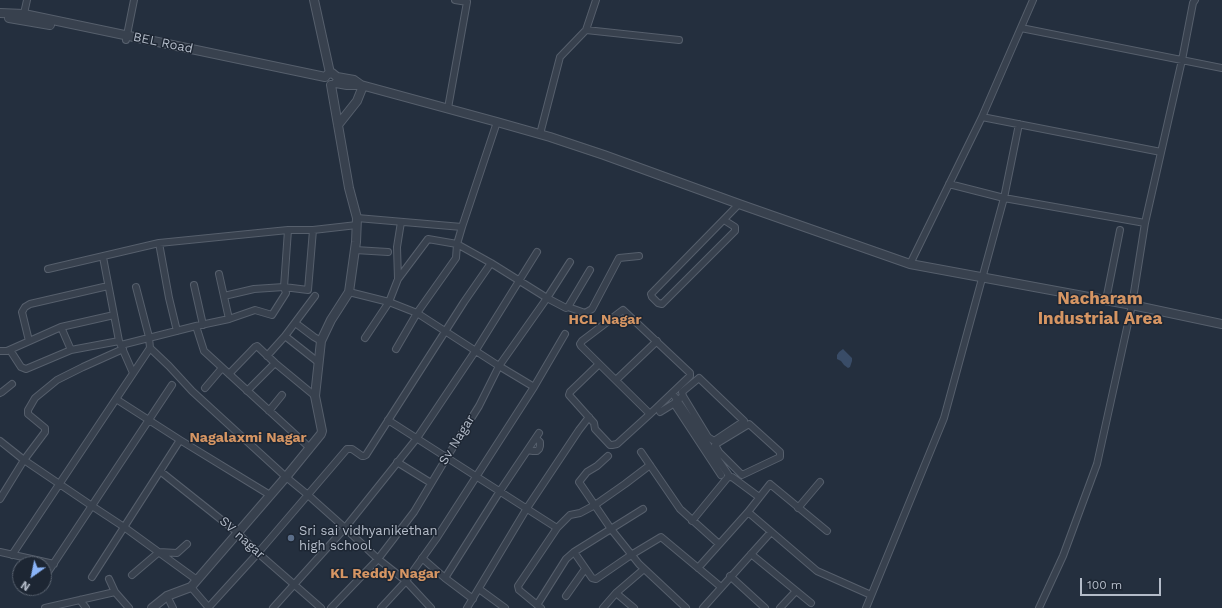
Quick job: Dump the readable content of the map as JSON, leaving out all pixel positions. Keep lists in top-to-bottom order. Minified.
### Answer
{"streets":{"street":["BEL Road","Sv Nagar","SV nagar"]},"districts":["Nacharam Industrial Area","HCL Nagar","Nagalaxmi Nagar","KL Reddy Nagar"],"places":["Sri sai vidhyanikethan high school"],"scale_bar":"100 m","north":"bottom left"}
